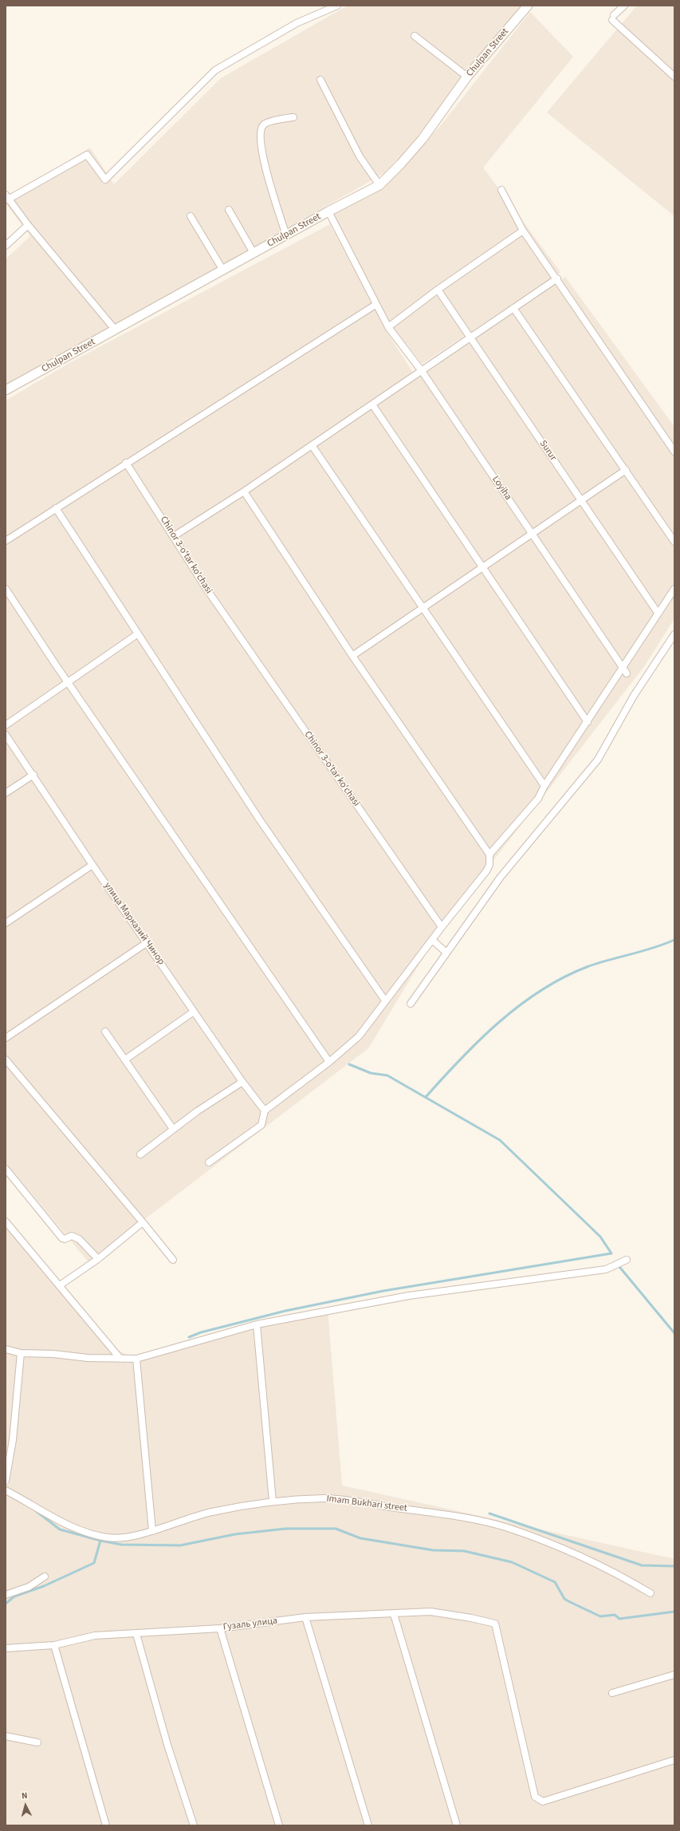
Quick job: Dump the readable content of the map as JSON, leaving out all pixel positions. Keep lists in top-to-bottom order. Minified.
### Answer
{"streets":{"main road":["Chulpan Street"],"street":["Surur","Loyiha","Chinor 3-o'tar ko'chasi","улица Марказий Чинор","Imam Bukhari street","Гузаль улица"]},"crossings":[["Chulpan Street","Loyiha"]],"north":"top"}
